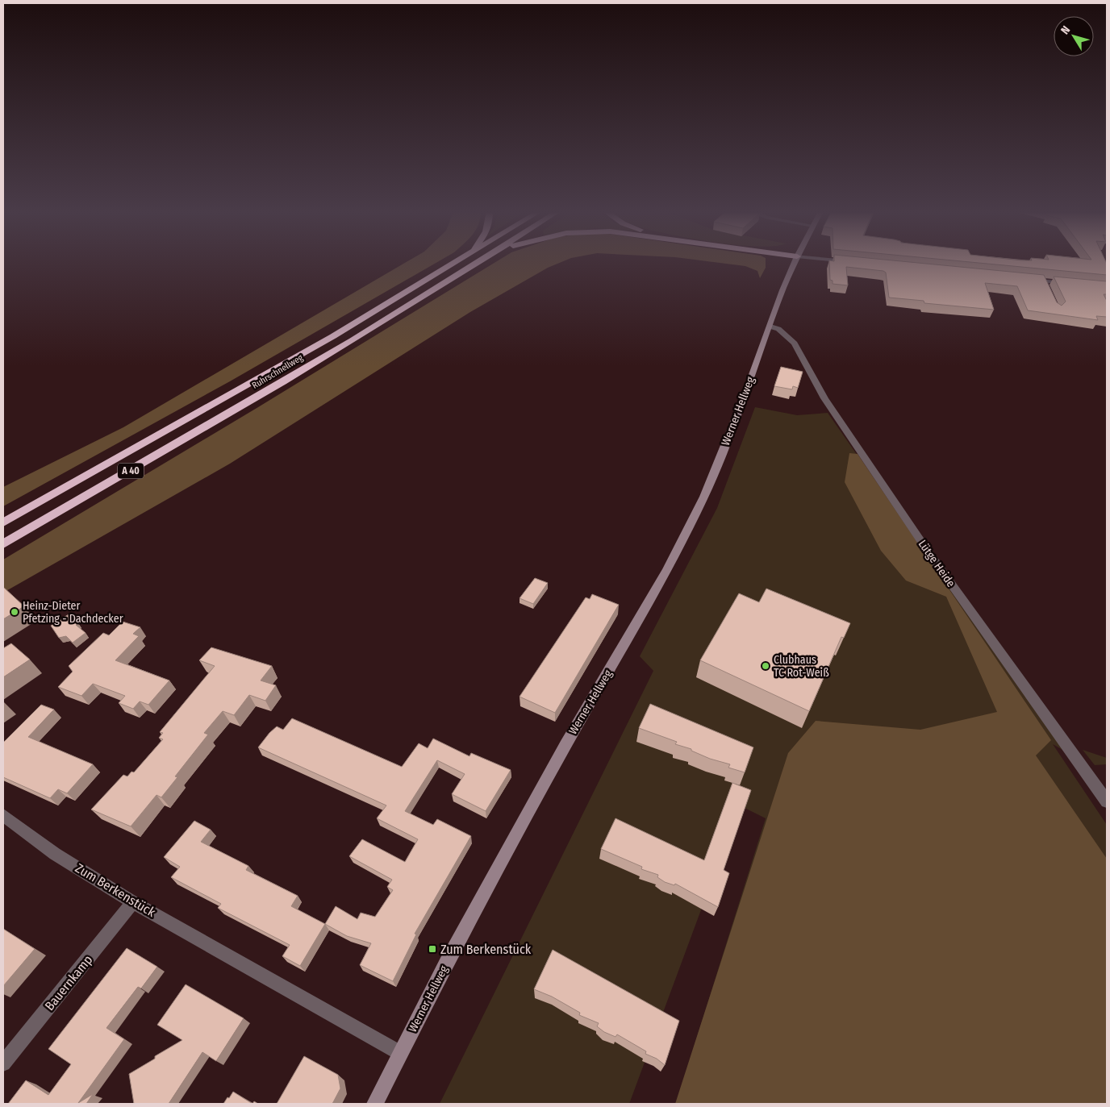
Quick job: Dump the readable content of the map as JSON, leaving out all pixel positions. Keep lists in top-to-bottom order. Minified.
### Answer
{"streets":{"highway":["Ruhrschnellweg","A 40"],"main road":["Werner Hellweg"],"street":["Lütge Heide","Zum Berkenstück","Bauernkamp"]},"crossings":[["Werner Hellweg","Lütge Heide"],["Werner Hellweg","Zum Berkenstück"],["Zum Berkenstück","Bauernkamp"]],"places":{"other":["Heinz-Dieter Pfetzing - Dachdecker","Clubhaus TC Rot-Weiß"],"transit":["Zum Berkenstück"]},"north":"top left"}
